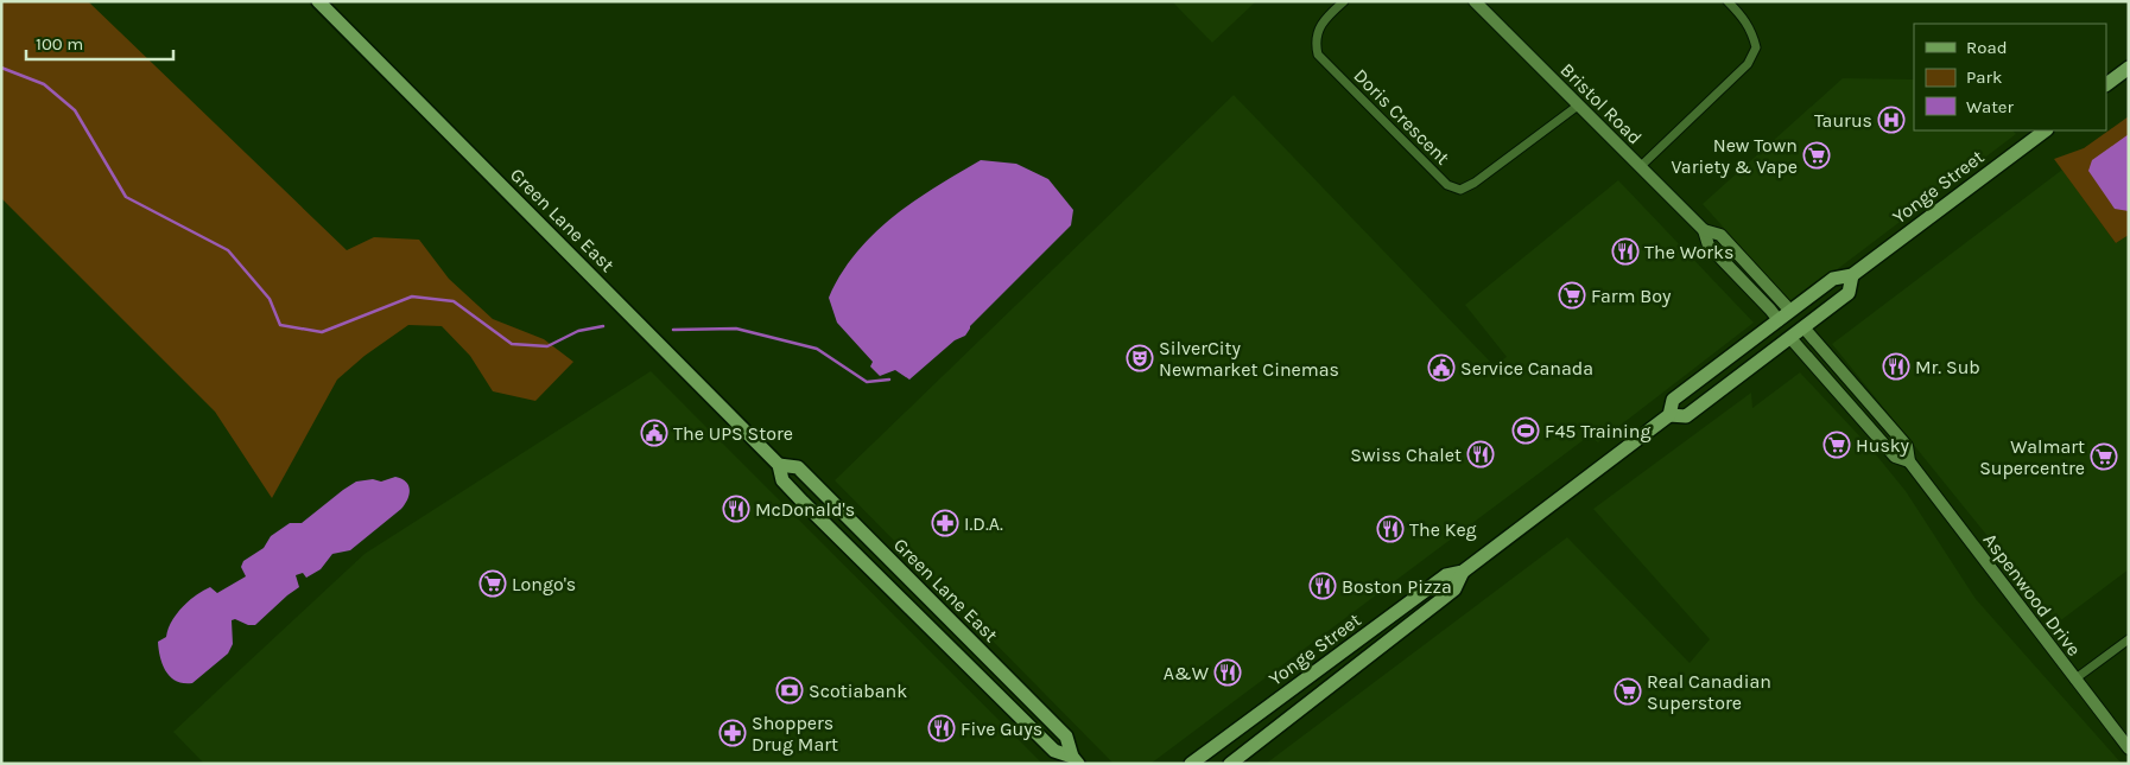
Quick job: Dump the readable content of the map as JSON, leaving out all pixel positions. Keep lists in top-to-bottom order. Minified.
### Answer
{"streets":{"main road":["Yonge Street","Green Lane East"],"street":["Bristol Road","Doris Crescent","Aspenwood Drive"]},"crossings":[["Bristol Road","Doris Crescent"],["Bristol Road","Yonge Street"],["Bristol Road","Aspenwood Drive"],["Yonge Street","Aspenwood Drive"]],"places":{"hospital":["Taurus"],"supermarket":["New Town Variety & Vape","Farm Boy","Husky","Walmart Supercentre","Longo's","Real Canadian Superstore"],"restaurant":["The Works","Mr. Sub","Swiss Chalet","McDonald's","The Keg","Boston Pizza","A&W","Five Guys"],"theatre":["SilverCity Newmarket Cinemas"],"public building":["Service Canada","The UPS Store"],"sports":["F45 Training"],"pharmacy":["I.D.A.","Shoppers Drug Mart"],"bank":["Scotiabank"]},"legend":["Road","Park","Water"],"scale_bar":"100 m"}
